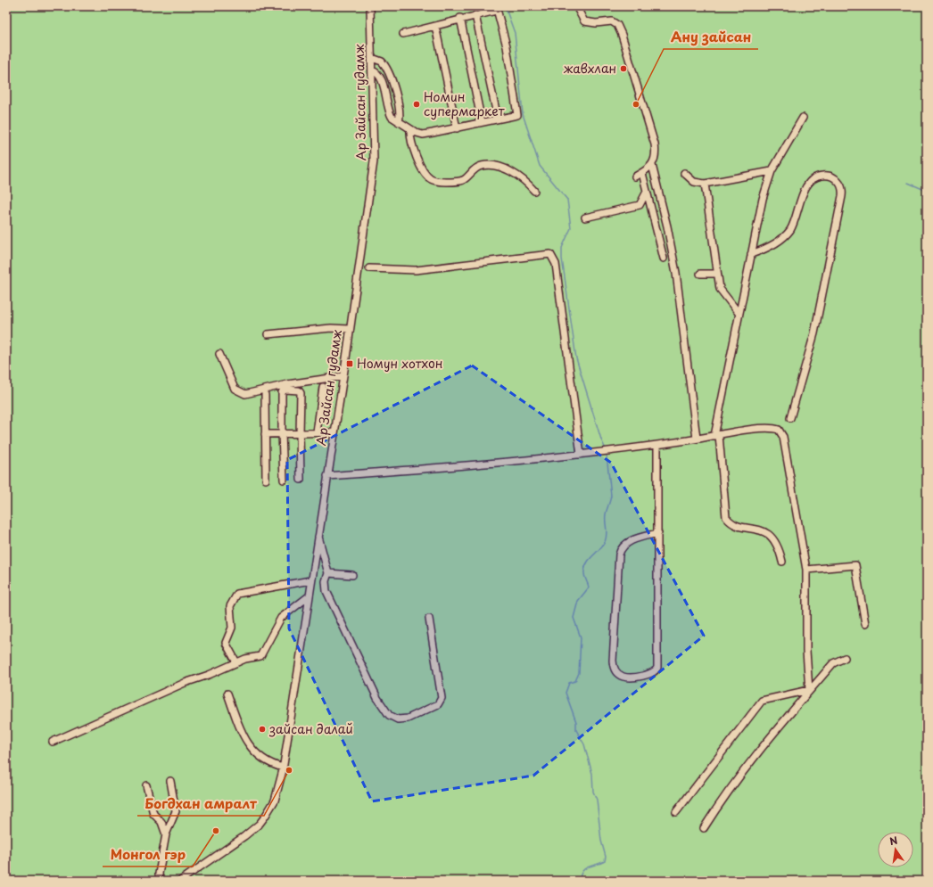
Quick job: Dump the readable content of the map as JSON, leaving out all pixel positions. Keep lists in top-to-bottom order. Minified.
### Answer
{"streets":{"street":["Ар Зайсан гудамж"]},"places":{"other":["жавхлан","Номин супермаркет","Ану зайсан","зайсан далай","Богдхан амралт","Монгол гэр"],"transit":["Номун хотхон"]},"north":"top"}
